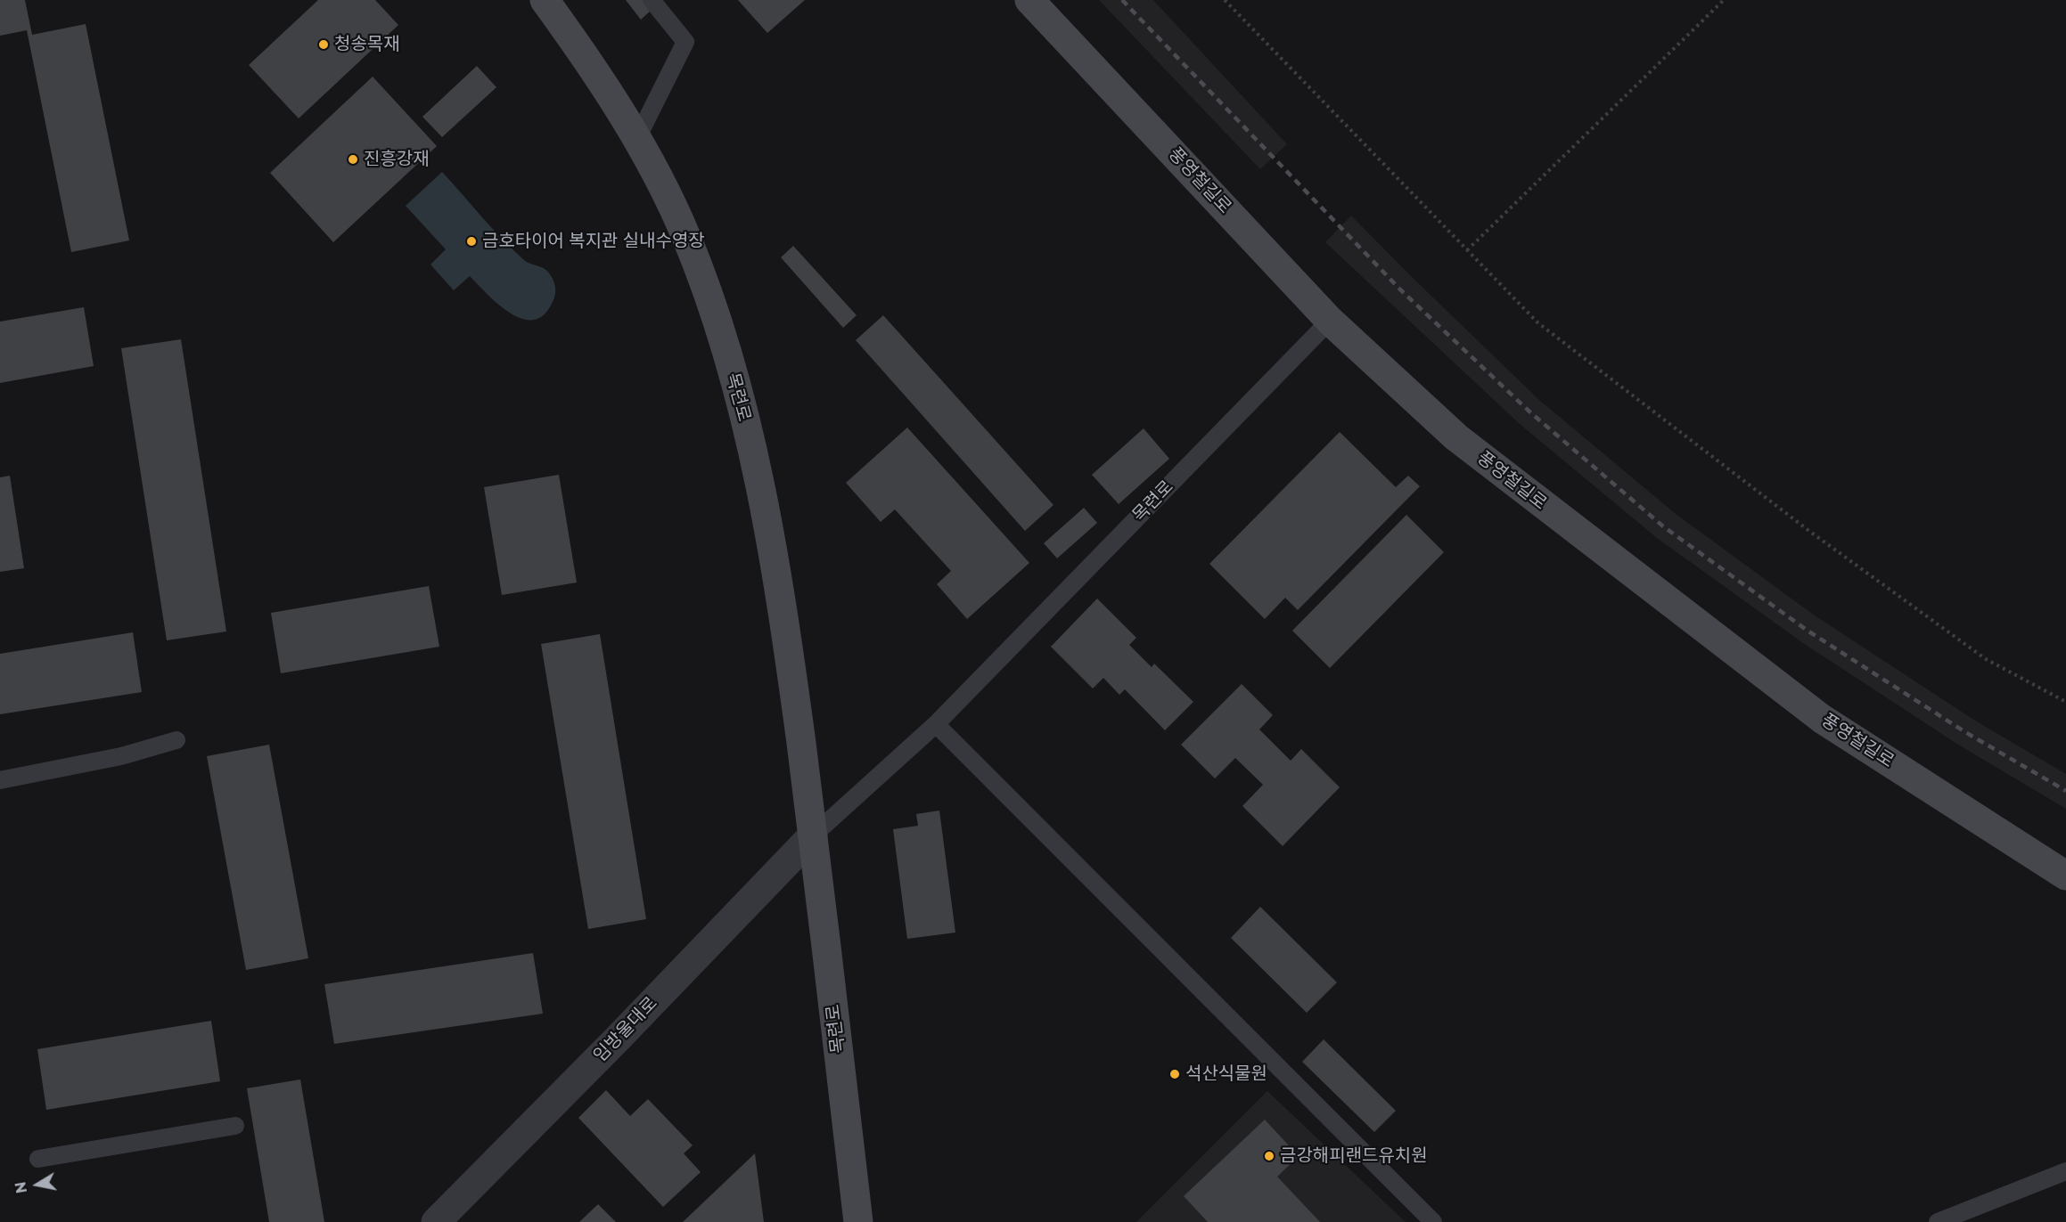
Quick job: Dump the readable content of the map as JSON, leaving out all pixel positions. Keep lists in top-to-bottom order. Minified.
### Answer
{"streets":{"street":["풍영철길로","목련로","임방울대로"]},"crossings":[["풍영철길로","목련로"],["목련로","임방울대로"]],"places":["청송목재","진흥강재","금호타이어 복지관 실내수영장","석산식물원","금강해피랜드유치원"],"north":"left"}
